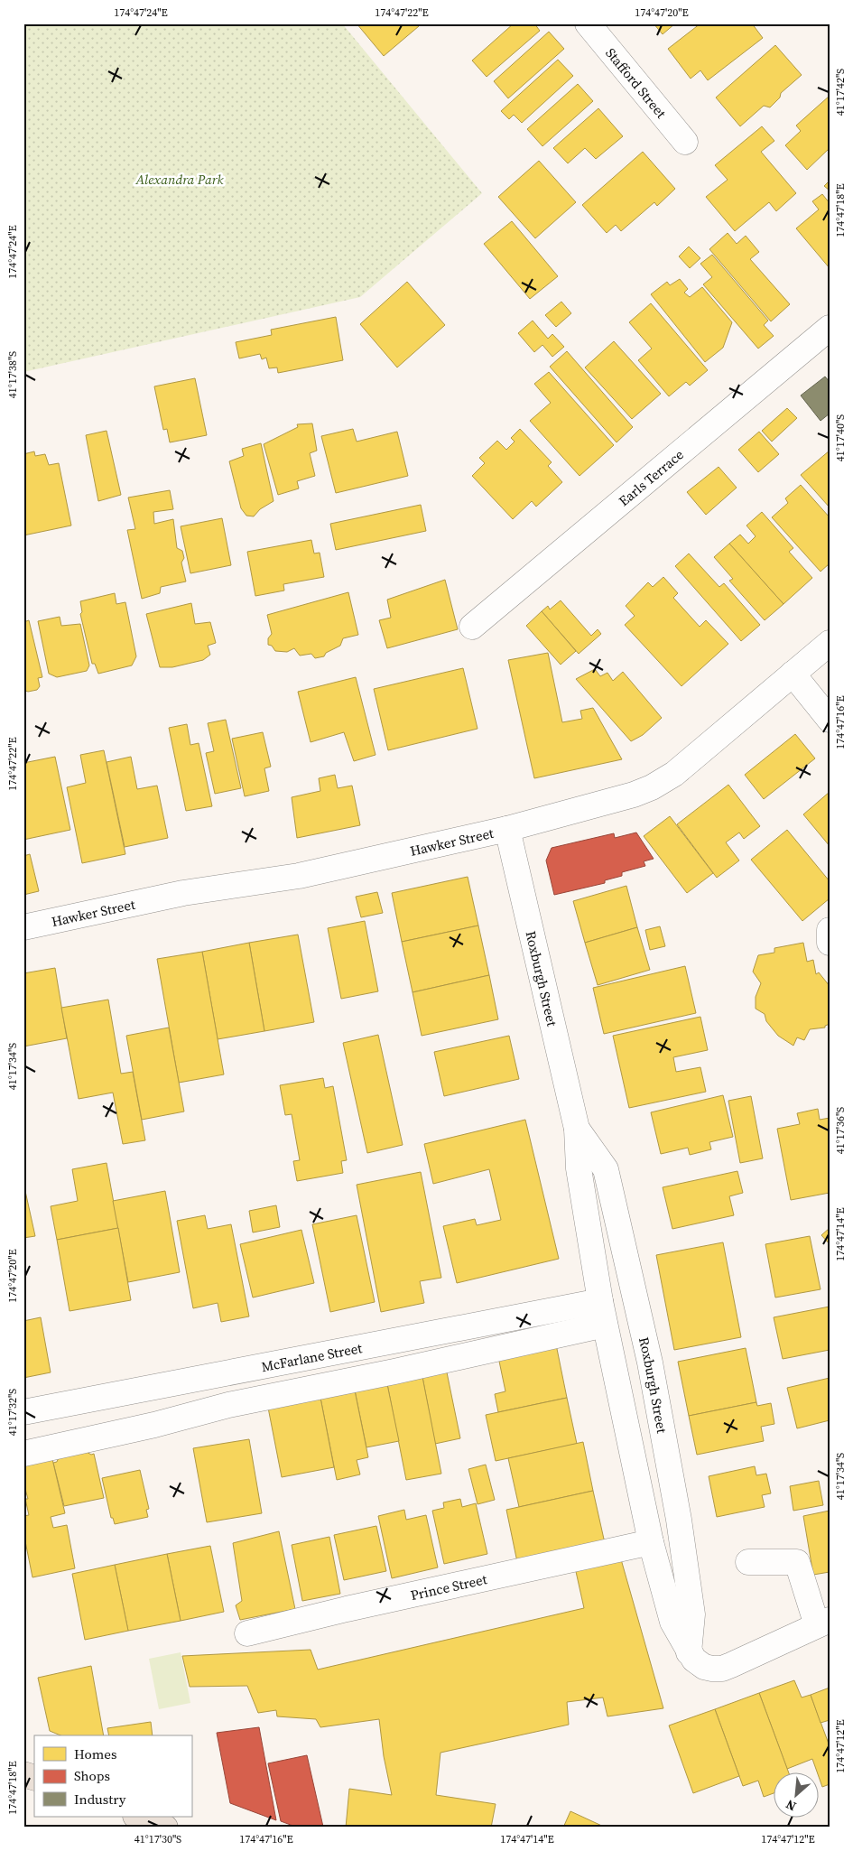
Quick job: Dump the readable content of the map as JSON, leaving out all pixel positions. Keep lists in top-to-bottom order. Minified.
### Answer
{"streets":{"street":["Stafford Street","Earls Terrace","Hawker Street","Roxburgh Street","McFarlane Street","Prince Street"]},"crossings":[["Hawker Street","Roxburgh Street"],["Roxburgh Street","McFarlane Street"],["Roxburgh Street","Prince Street"]],"parks":["Alexandra Park"],"legend":["Homes","Shops","Industry"],"north":"bottom left","coordinates":["174°47'24\"E","174°47'22\"E","174°47'20\"E","41°17'42\"S","174°47'18\"E","41°17'38\"S","41°17'40\"S","174°47'16\"E","41°17'34\"S","41°17'36\"S","174°47'14\"E","41°17'32\"S","174°47'12\"E","41°17'30\"S"]}
